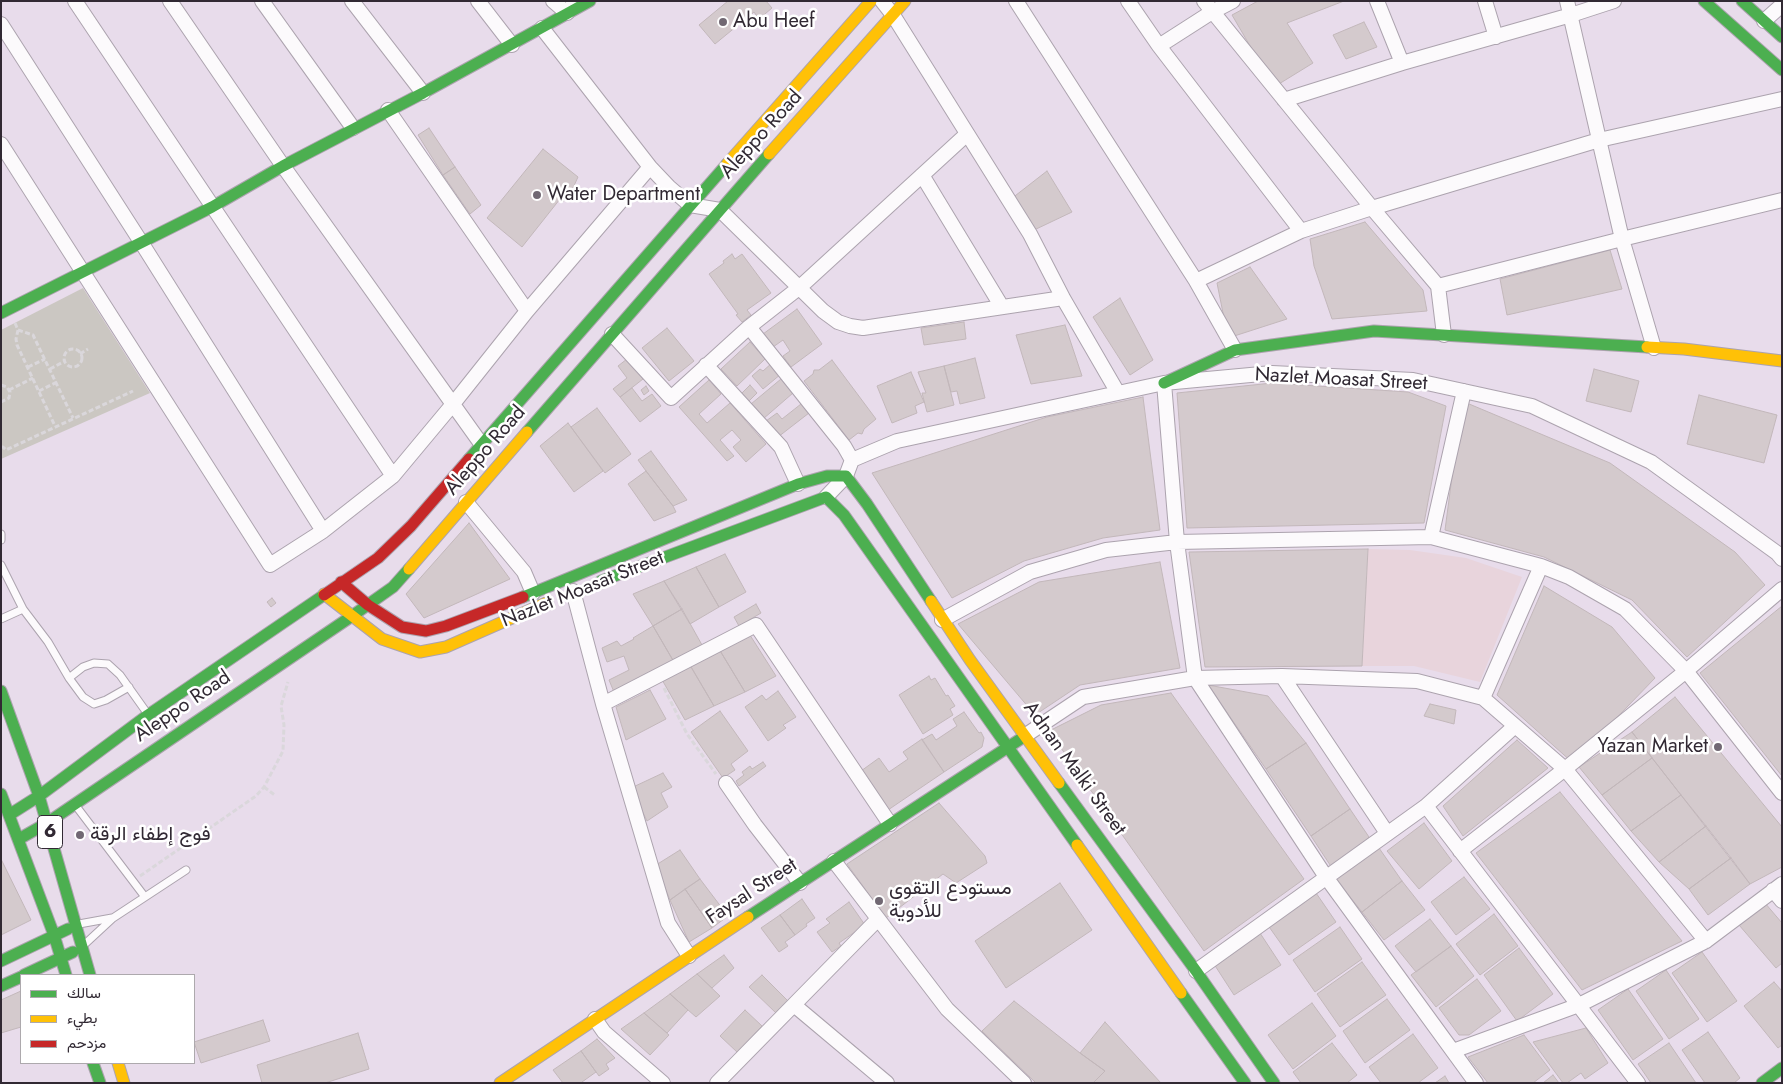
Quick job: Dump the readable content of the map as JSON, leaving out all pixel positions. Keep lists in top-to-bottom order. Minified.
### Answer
{"streets":{"main road":["Aleppo Road","Nazlet Moasat Street","Adnan Malki Street","6","Faysal Street"]},"crossings":[["Aleppo Road","Nazlet Moasat Street"],["Aleppo Road","6"],["Nazlet Moasat Street","Adnan Malki Street"],["Adnan Malki Street","Faysal Street"]],"places":["Abu Heef","Water Department","Yazan Market","فوج إطفاء الرقة","مستودع التقوى للأدوية"],"legend":["سالك","بطيء","مزدحم"]}
